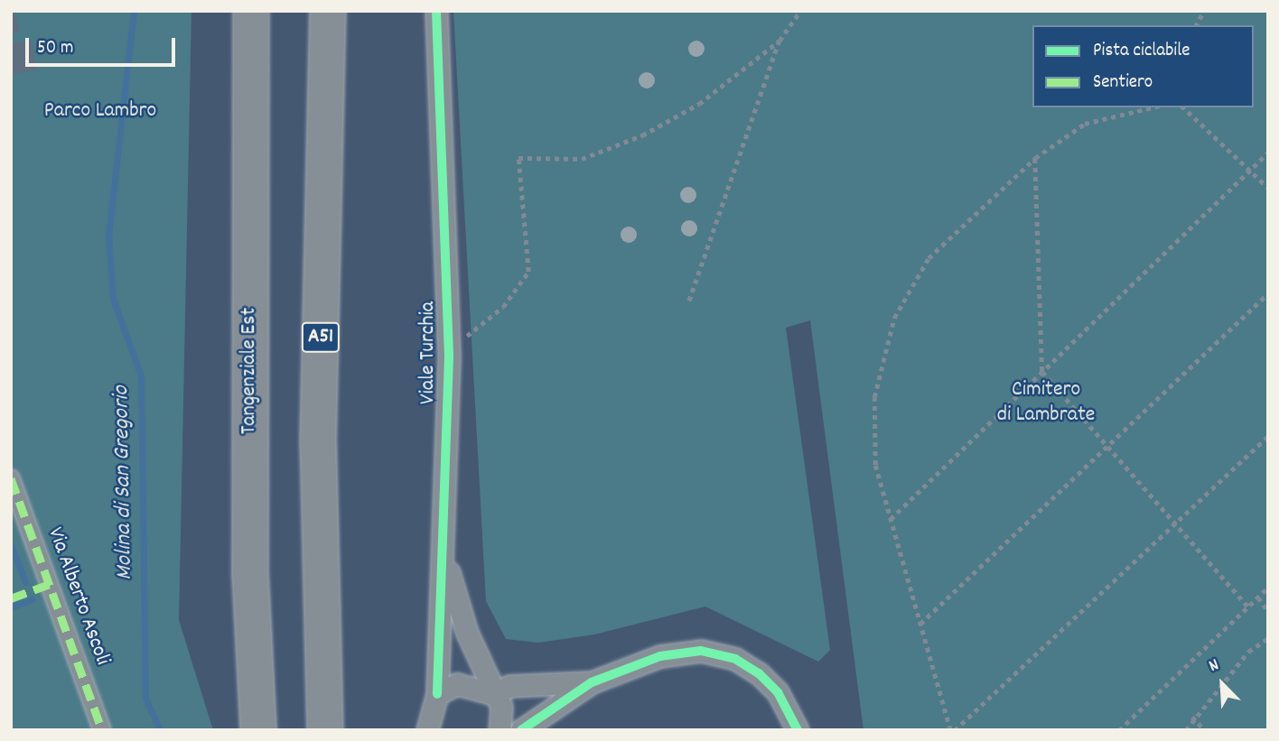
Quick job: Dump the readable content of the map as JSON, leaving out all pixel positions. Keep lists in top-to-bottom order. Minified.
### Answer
{"streets":{"highway":["A51","Tangenziale Est"],"street":["Viale Turchia","Via Alberto Ascoli"]},"water":["Molina di San Gregorio"],"parks":["Parco Lambro","Cimitero di Lambrate"],"legend":["Pista ciclabile","Sentiero"],"scale_bar":"50 m","north":"top left"}
